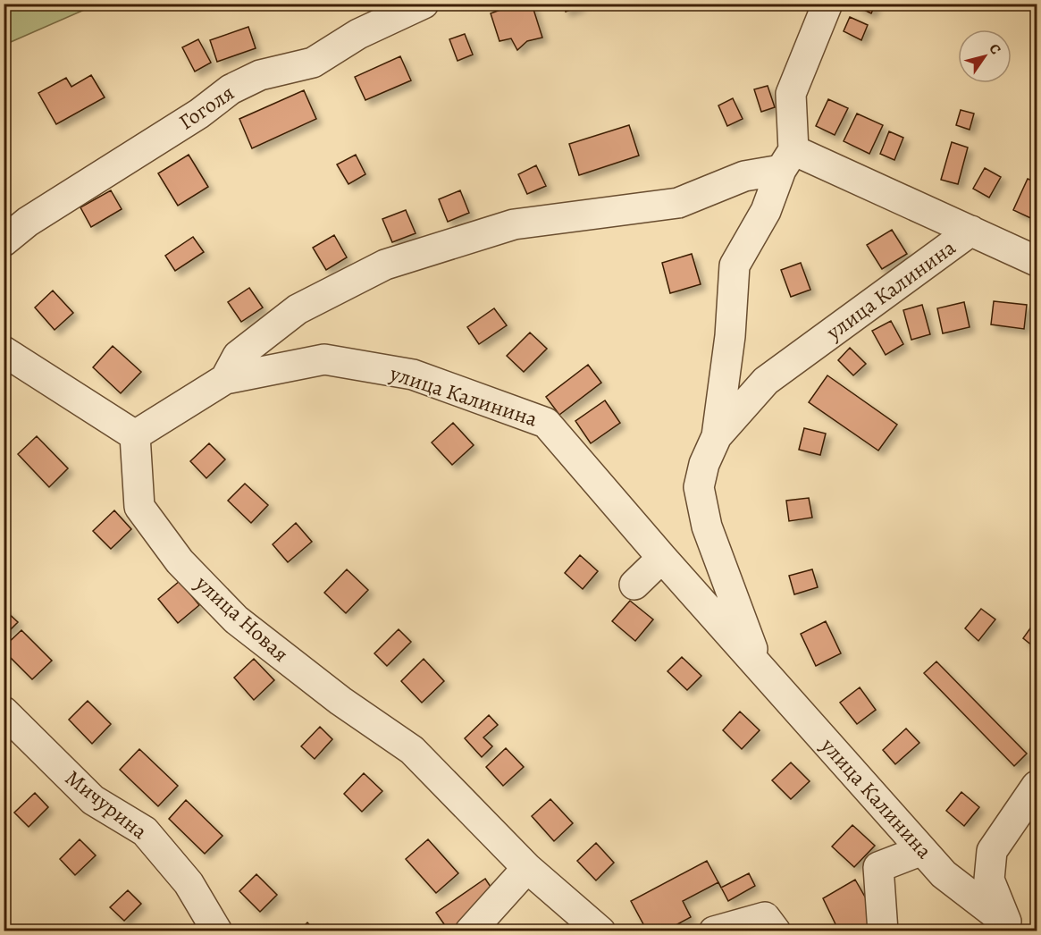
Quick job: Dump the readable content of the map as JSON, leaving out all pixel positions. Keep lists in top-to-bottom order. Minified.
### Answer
{"streets":{"street":["Гоголя","улица Калинина","улица Новая","Мичурина"]},"crossings":[["улица Калинина","улица Новая"]],"north":"top right"}
